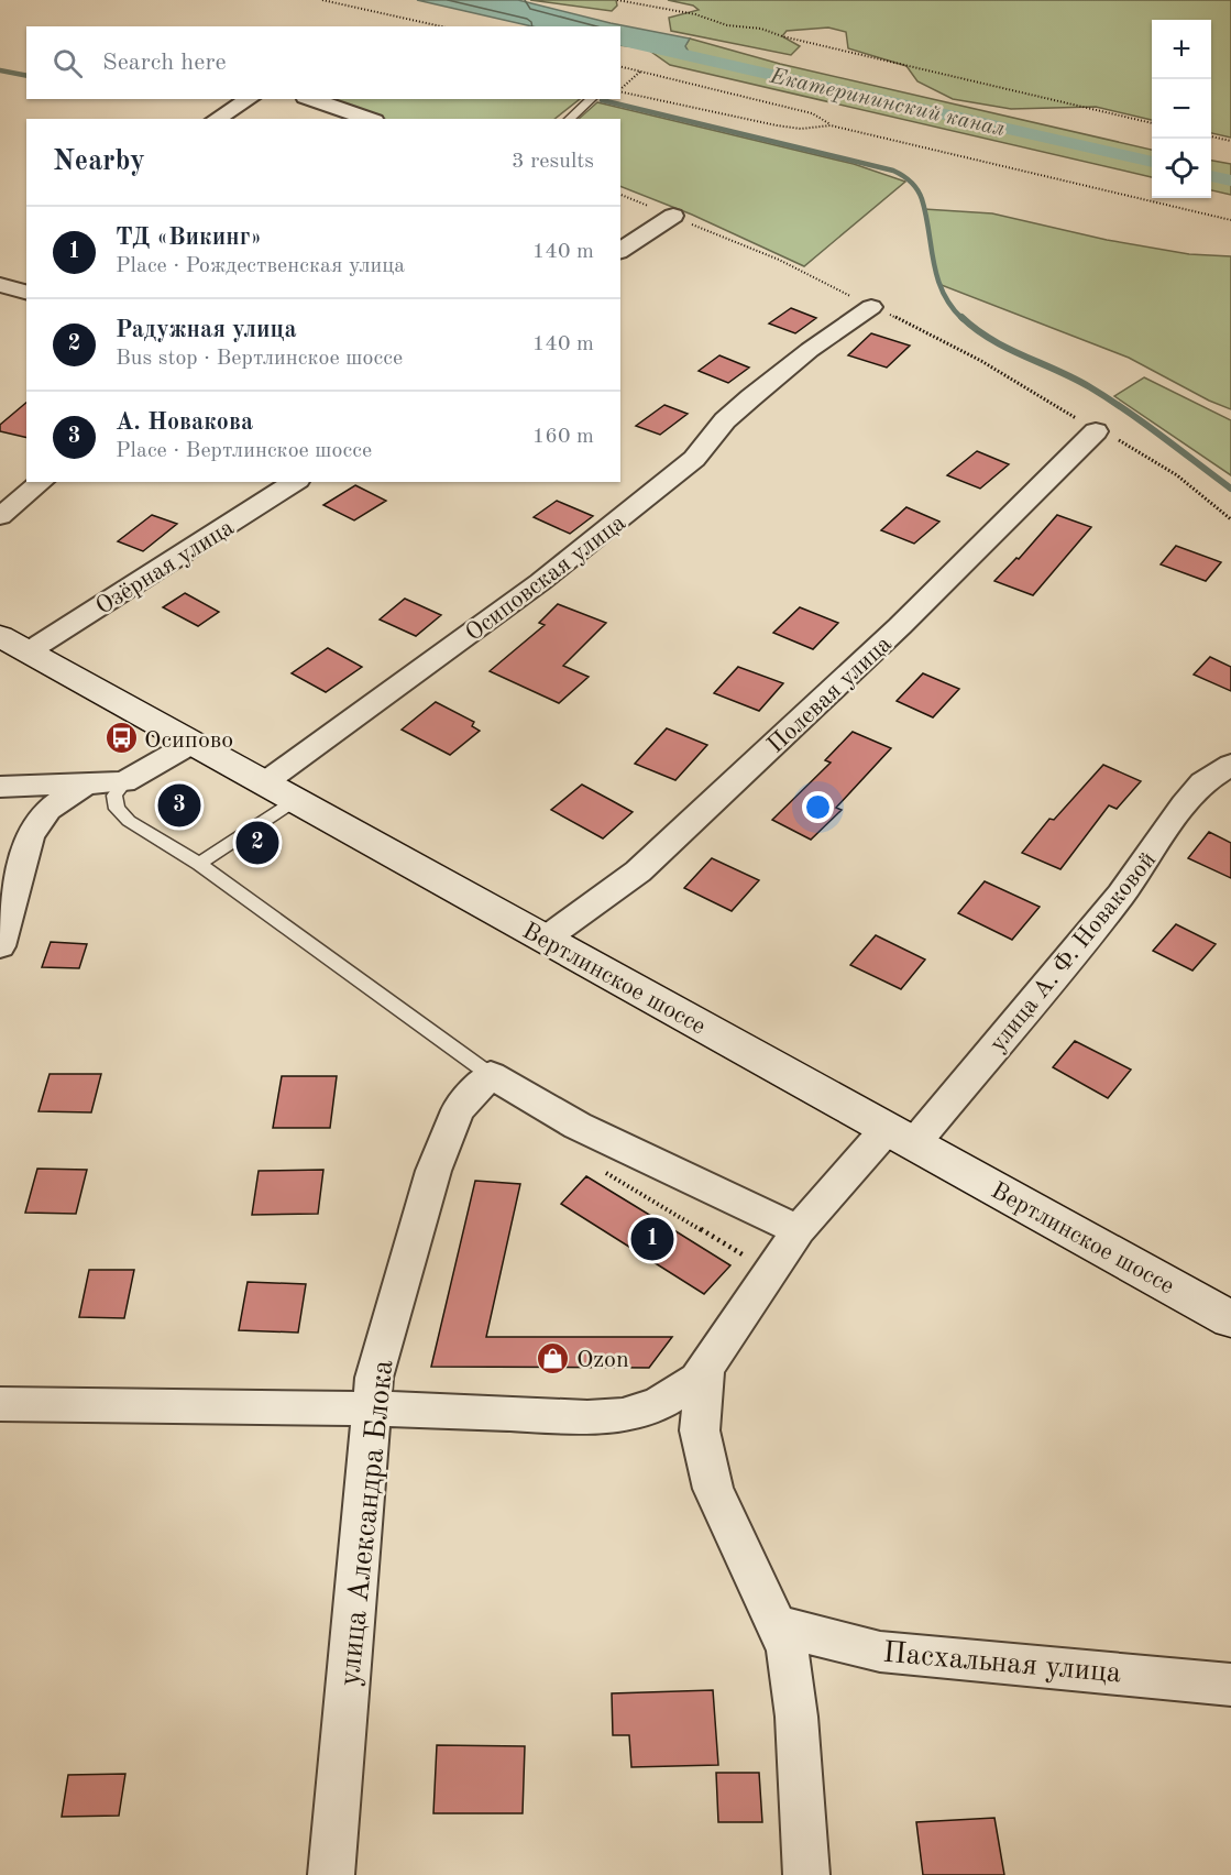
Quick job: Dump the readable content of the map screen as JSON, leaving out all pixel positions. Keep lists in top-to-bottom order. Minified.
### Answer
{"streets":{"main road":["Вертлинское шоссе"],"street":["Озёрная улица","Осиповская улица","Полевая улица","улица А. Ф. Новаковой","улица Александра Блока","Пасхальная улица"]},"crossings":[["Озёрная улица","Вертлинское шоссе"],["Осиповская улица","Вертлинское шоссе"],["Полевая улица","Вертлинское шоссе"],["улица А. Ф. Новаковой","Вертлинское шоссе"]],"water":["Екатерининский канал"],"places":{"bus stop":["Осипово"],"shop":["Ozon"]},"page":{"map_buttons":["+","−"],"search":"Search here","heading":["Nearby","3 results"],"list":[{"mark":"1","name":"ТД «Викинг»","note":"Place · Рождественская улица","value":"140 m"},{"mark":"2","name":"Радужная улица","note":"Bus stop · Вертлинское шоссе","value":"140 m"},{"mark":"3","name":"А. Новакова","note":"Place · Вертлинское шоссе","value":"160 m"}],"pins":["3","2","1"]}}
